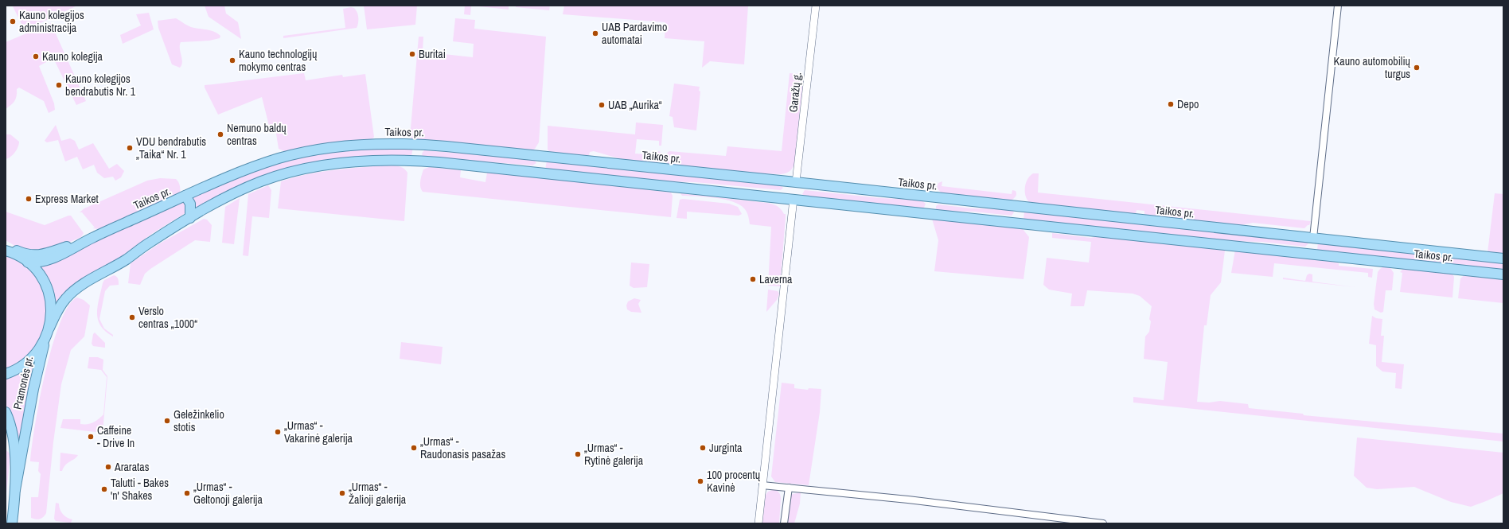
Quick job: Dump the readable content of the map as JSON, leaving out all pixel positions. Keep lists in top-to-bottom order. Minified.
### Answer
{"streets":{"main road":["Taikos pr.","Pramonės pr."],"street":["Garažų g."]},"crossings":[["Garažų g.","Taikos pr."],["Taikos pr.","Pramonės pr."]],"places":["Kauno kolegijos administracija","UAB Pardavimo automatai","Buritai","Kauno kolegija","Kauno technologijų mokymo centras","Kauno automobilių turgus","Kauno kolegijos bendrabutis Nr. 1","Depo","UAB „Aurika“","Nemuno baldų centras","VDU bendrabutis „Taika“ Nr. 1","Express Market","Laverna","Verslo centras „1000“","Geležinkelio stotis","„Urmas“ - Vakarinė galerija","Caffeine - Drive In","„Urmas“ - Raudonasis pasažas","Jurginta","„Urmas“ - Rytinė galerija","Araratas","100 procentų Kavinė","Talutti - Bakes 'n' Shakes","„Urmas“ - Geltonoji galerija","„Urmas“ - Žalioji galerija"]}
